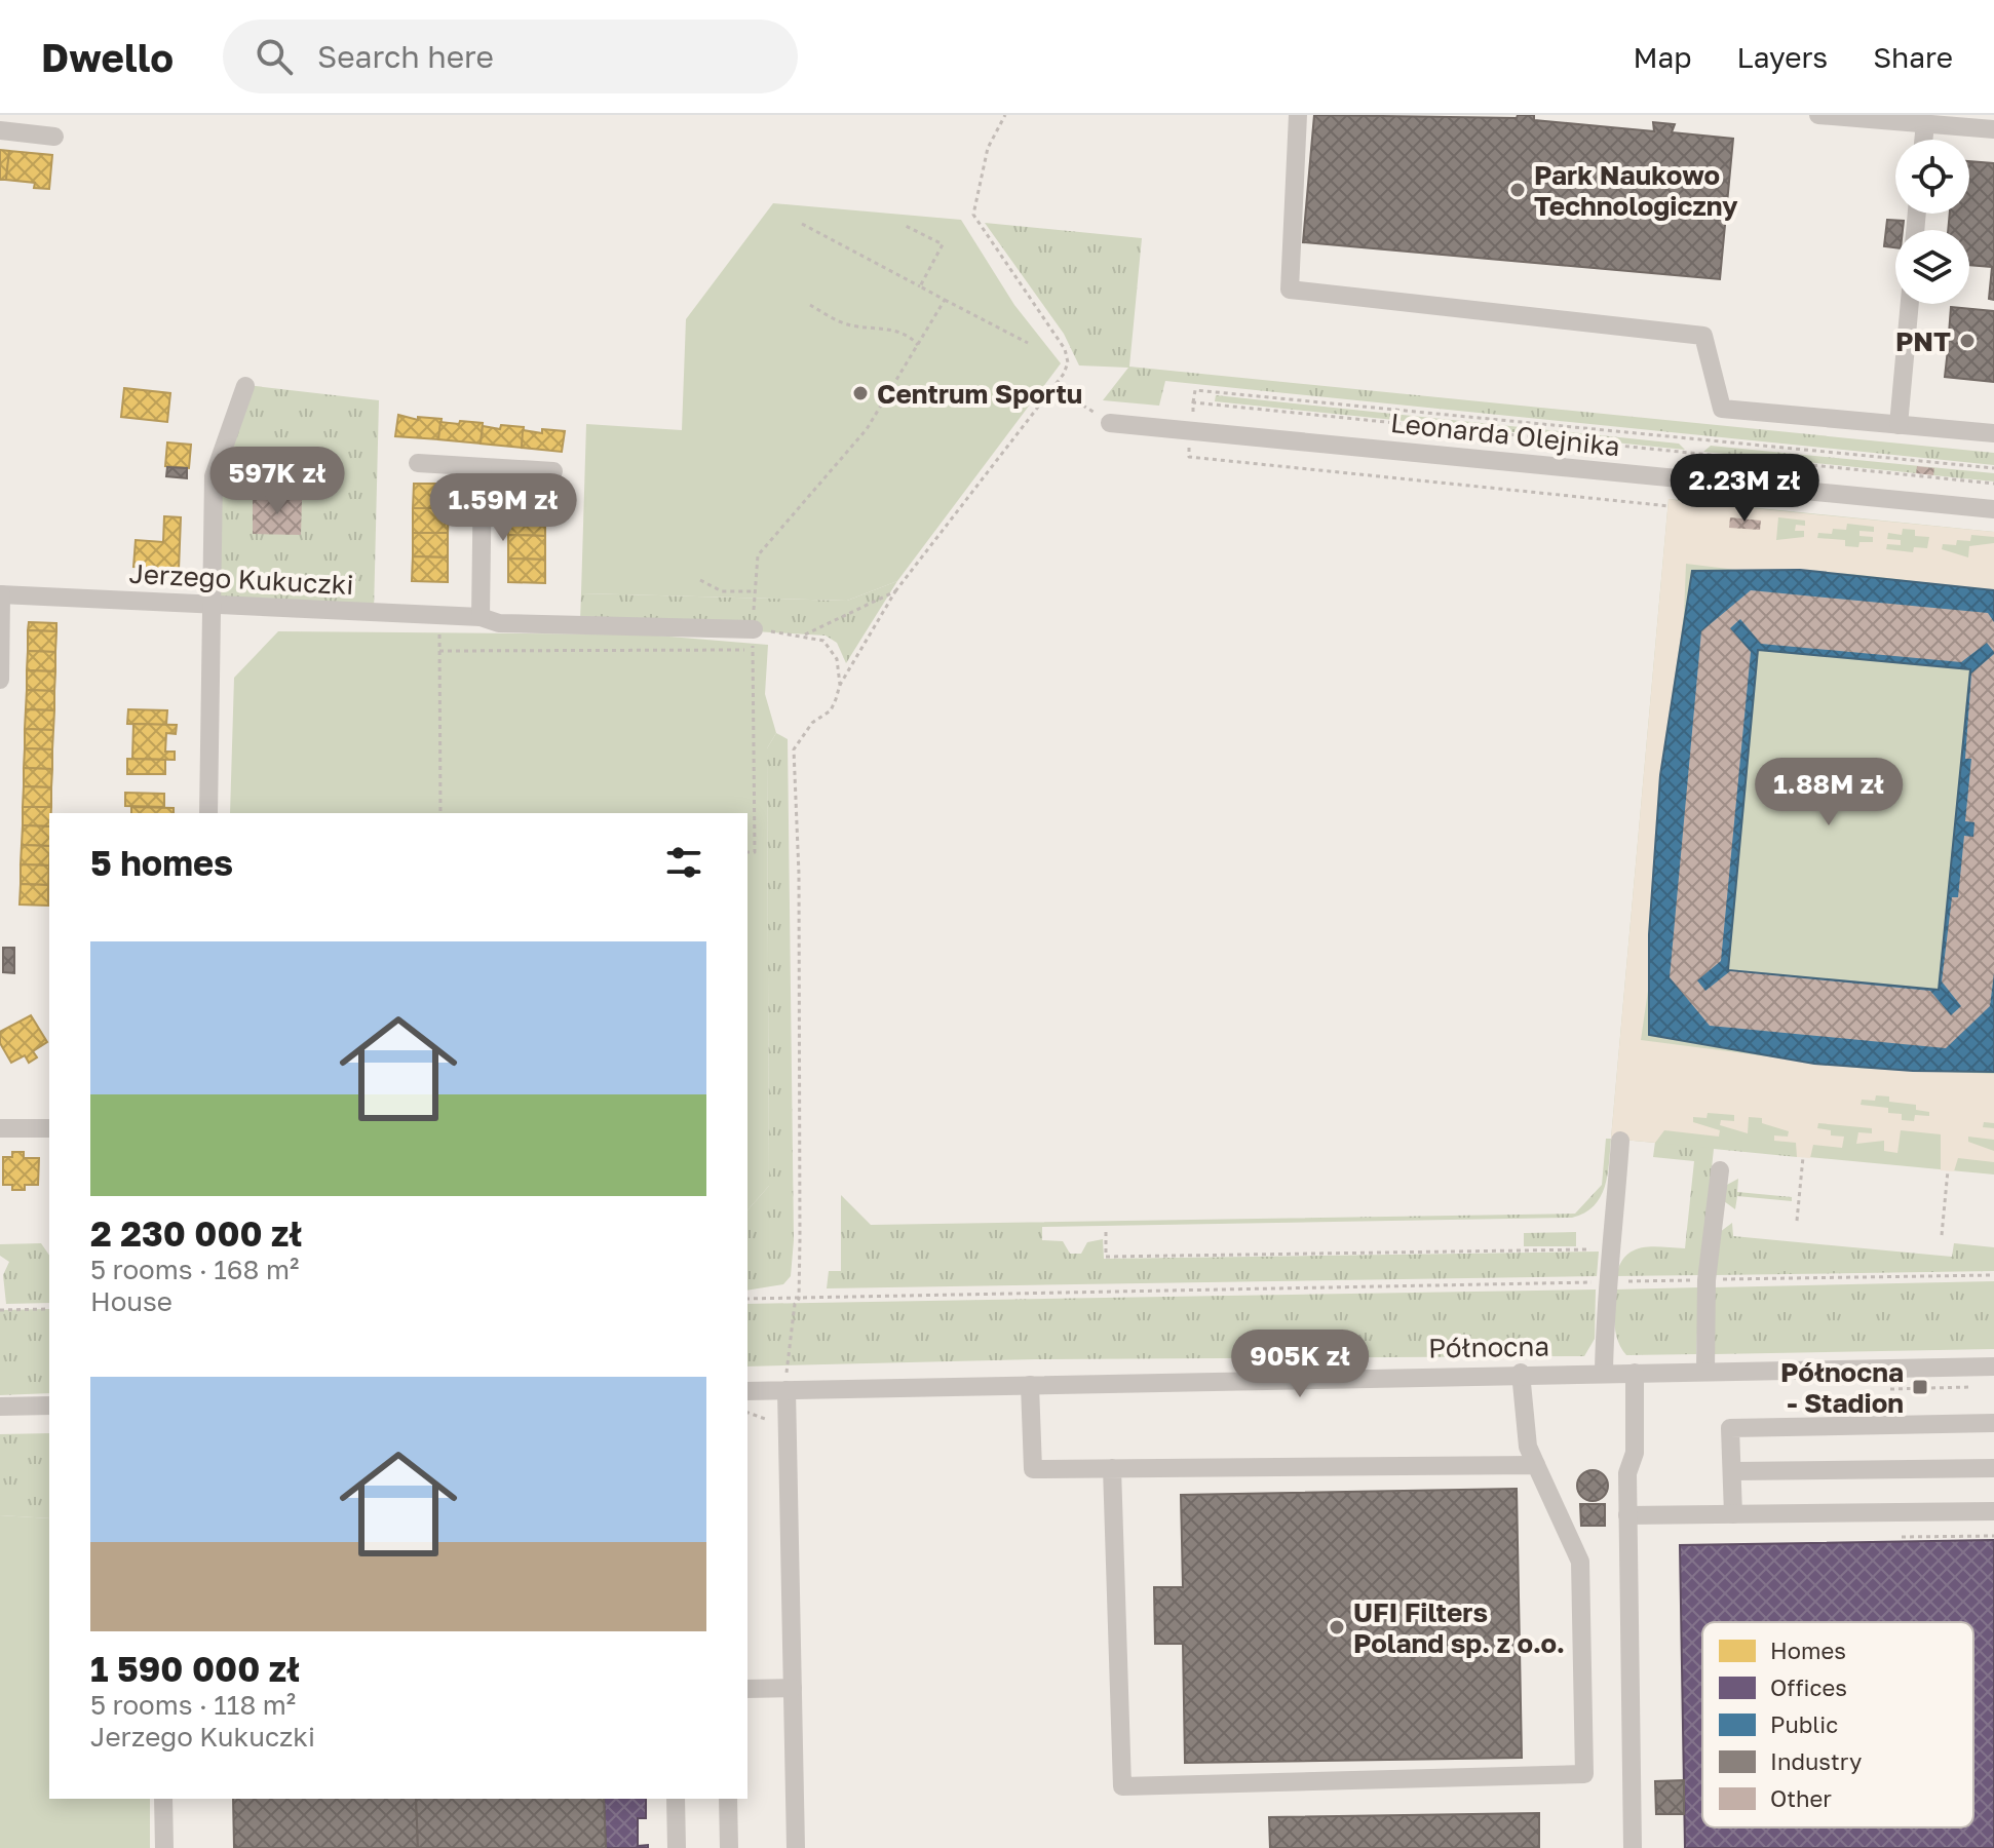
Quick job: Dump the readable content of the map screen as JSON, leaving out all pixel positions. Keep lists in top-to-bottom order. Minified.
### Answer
{"streets":{"street":["Leonarda Olejnika","Jerzego Kukuczki","Północna"]},"places":{"other":["Park Naukowo Technologiczny","PNT","Centrum Sportu","UFI Filters Poland sp. z o.o."],"transit":["Północna - Stadion"]},"legend":["Homes","Offices","Public","Industry","Other"],"page":{"header":"Dwello","search":"Search here","nav":["Map","Layers","Share"],"price":["597K zł","2.23M zł","1.59M zł","1.88M zł","905K zł"],"heading":"5 homes","list":[{"name":"2 230 000 zł","note":"5 rooms · 168 m² · House"},{"name":"1 590 000 zł","note":"5 rooms · 118 m² · Jerzego Kukuczki"}]}}
